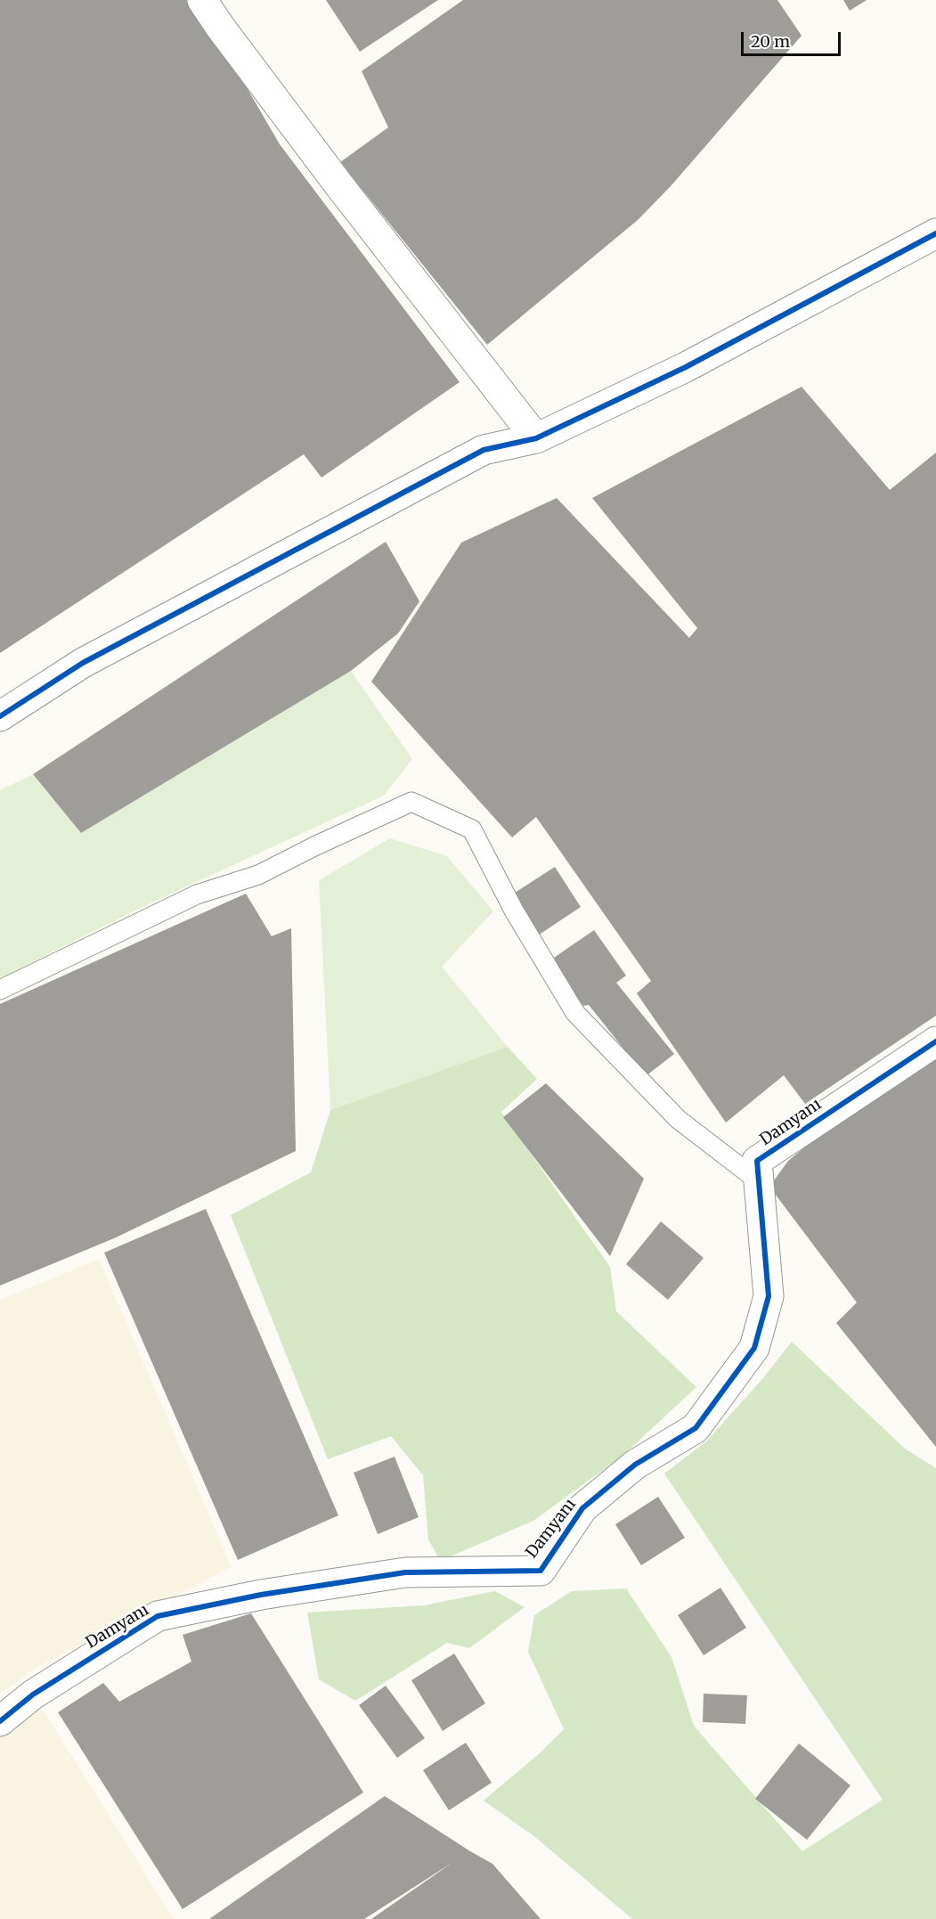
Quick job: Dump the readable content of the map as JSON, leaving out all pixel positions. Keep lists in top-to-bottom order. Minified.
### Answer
{"streets":{"street":["Damyanı"]},"scale_bar":"20 m"}
